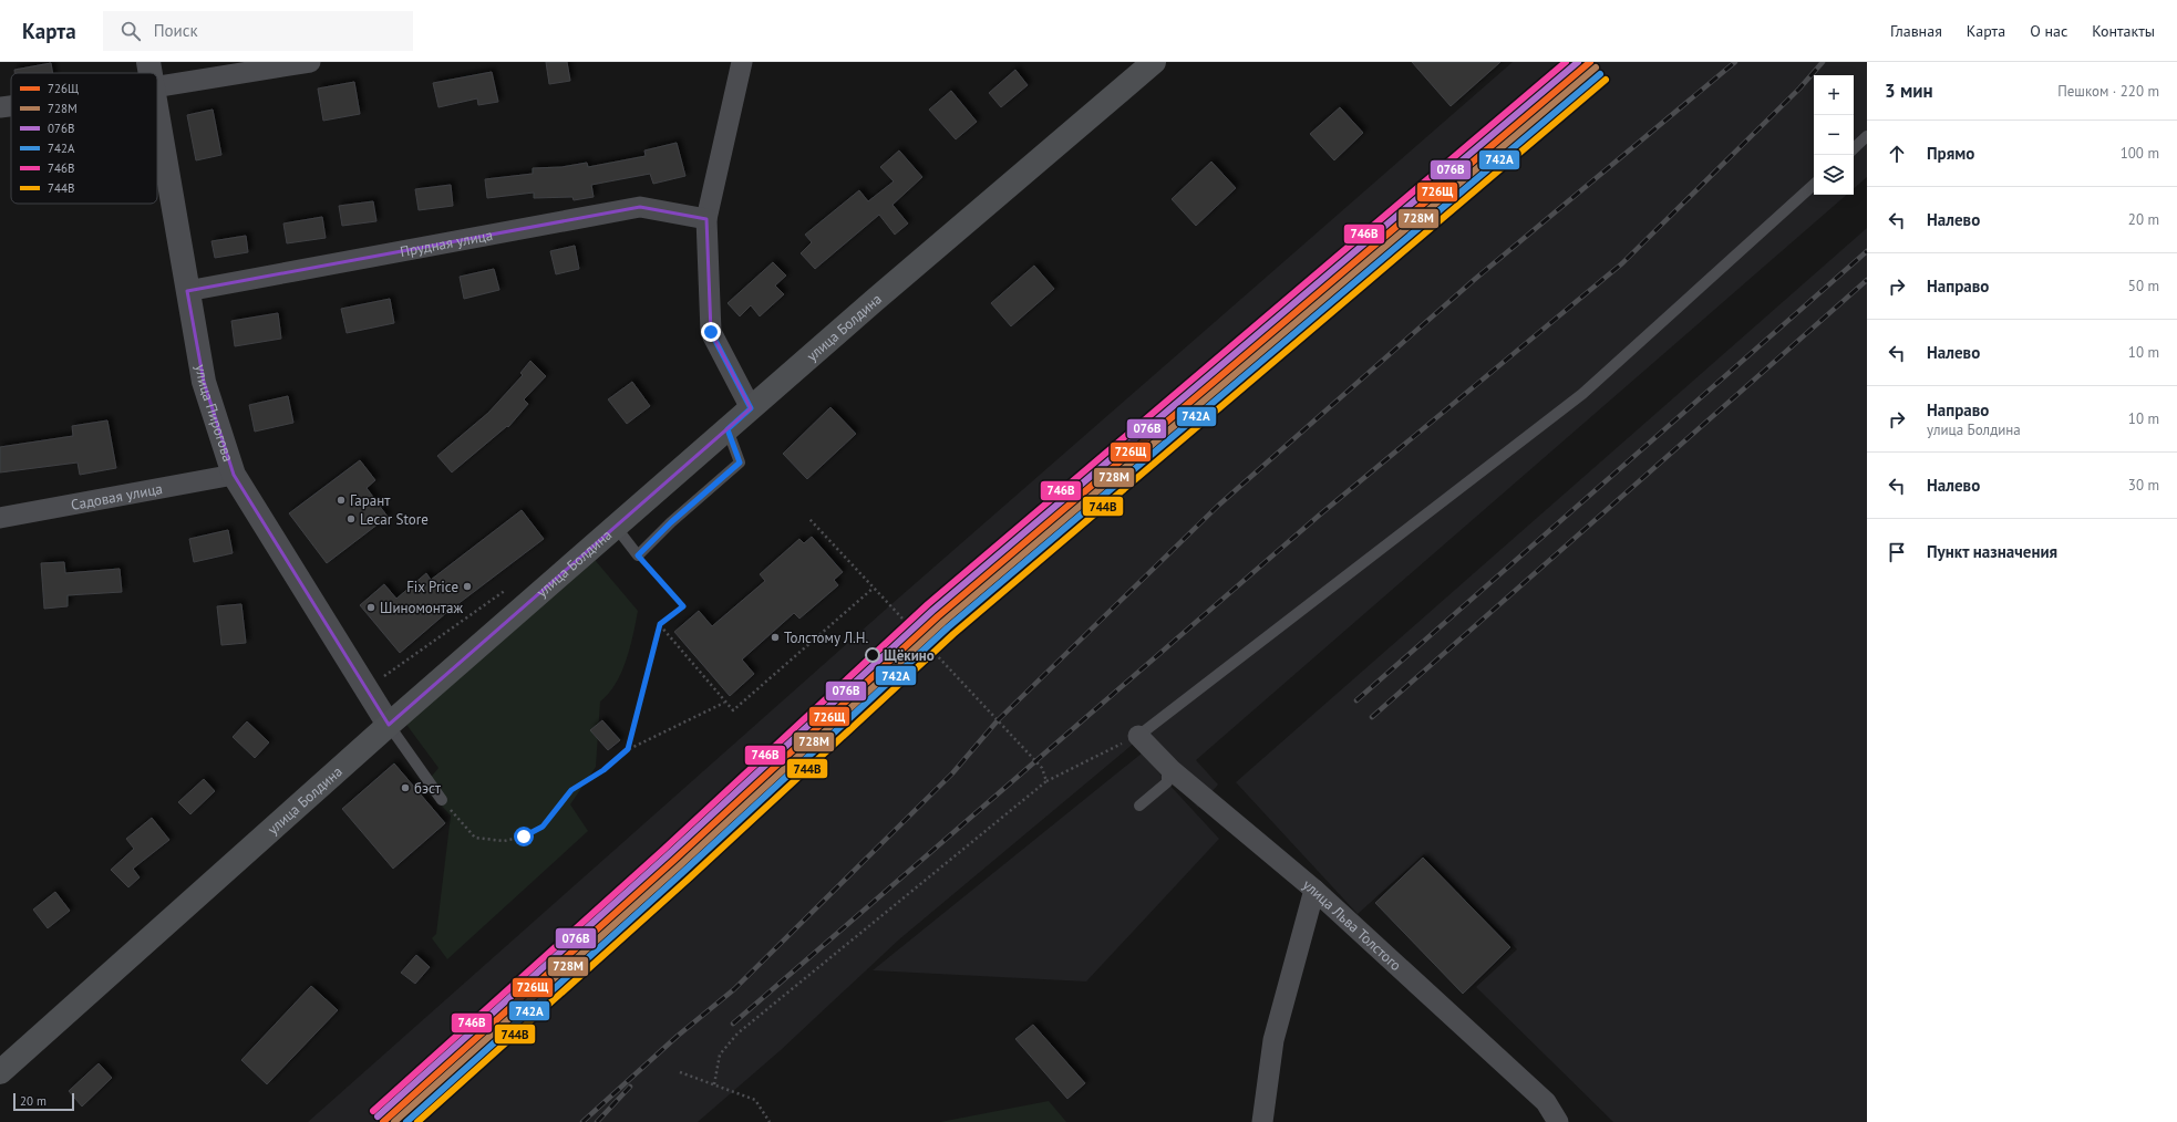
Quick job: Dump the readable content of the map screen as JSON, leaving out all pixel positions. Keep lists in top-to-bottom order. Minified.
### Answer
{"streets":{"main road":["улица Болдина"],"street":["Прудная улица","улица Пирогова","Садовая улица","улица Льва Толстого"]},"crossings":[["Прудная улица","улица Пирогова"],["улица Болдина","улица Пирогова"],["улица Пирогова","Садовая улица"]],"places":["Гарант","Lecar Store","Fix Price","Шиномонтаж","Толстому Л.Н.","Щёкино","бэст"],"lines":["transit line 726Щ","transit line 076В","transit line 746В","transit line 728М","transit line 742А","transit line 744В"],"legend":["726Щ","728М","076В","742А","746В","744В"],"scale_bar":"20 m","page":{"header":"Карта","search":"Поиск","nav":["Главная","Карта","О нас","Контакты"],"heading":["3 мин","Пешком · 220 m"],"map_buttons":["+","−"],"list":[["Прямо","100 m"],["Налево","20 m"],["Направо","50 m"],["Налево","10 m"],["Направо","улица Болдина","10 m"],["Налево","30 m"],"Пункт назначения"],"scale":"20 m"}}
